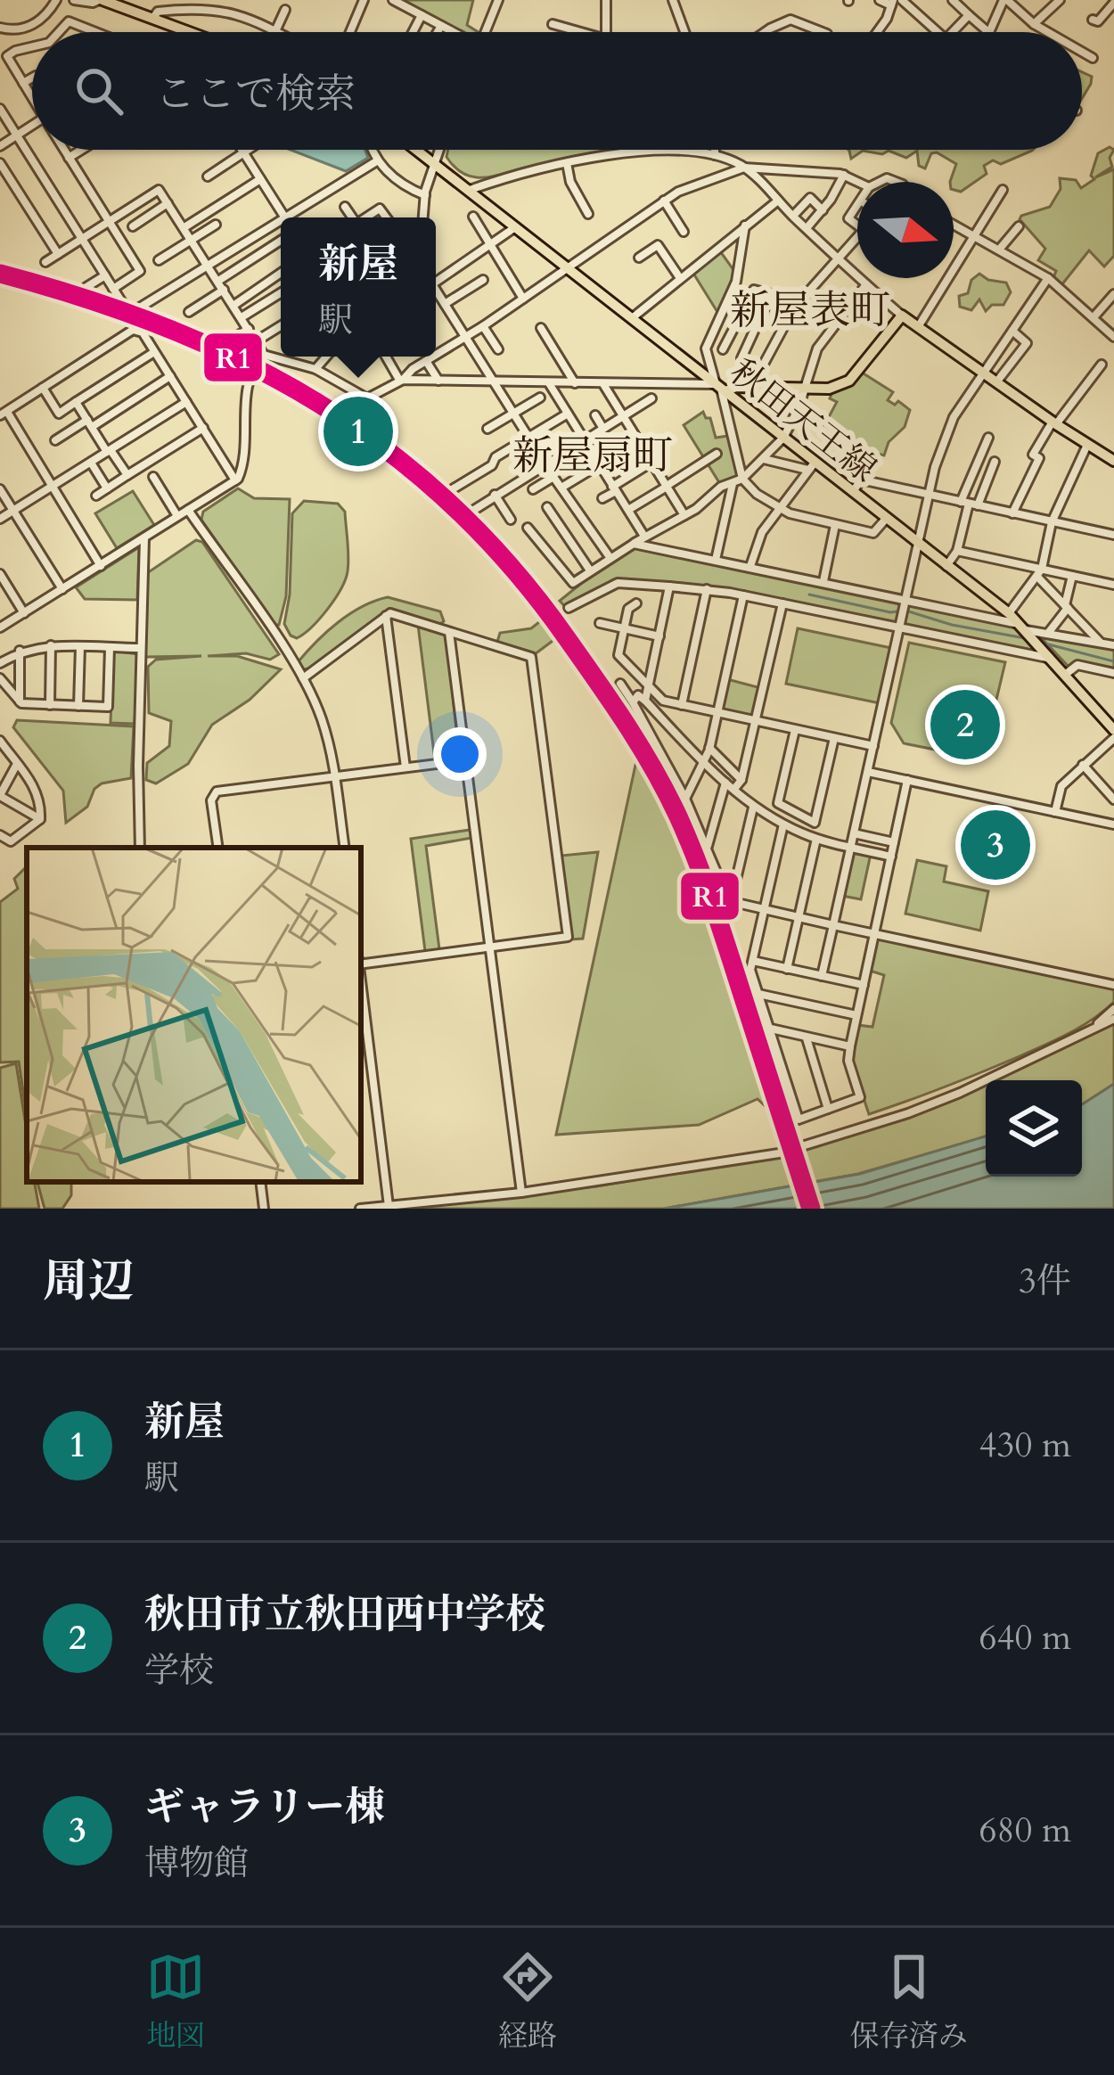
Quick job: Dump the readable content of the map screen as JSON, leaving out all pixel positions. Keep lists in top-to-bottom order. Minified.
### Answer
{"streets":{"main road":["秋田天王線"]},"districts":["新屋表町","新屋扇町"],"lines":["transit line R1"],"north":"right","page":{"search":"ここで検索","popup":["新屋","駅"],"pins":["1","2","3"],"heading":["周辺","3件"],"list":[{"mark":"1","name":"新屋","note":"駅","value":"430 m"},{"mark":"2","name":"秋田市立秋田西中学校","note":"学校","value":"640 m"},{"mark":"3","name":"ギャラリー棟","note":"博物館","value":"680 m"}],"nav":["地図","経路","保存済み"]}}
